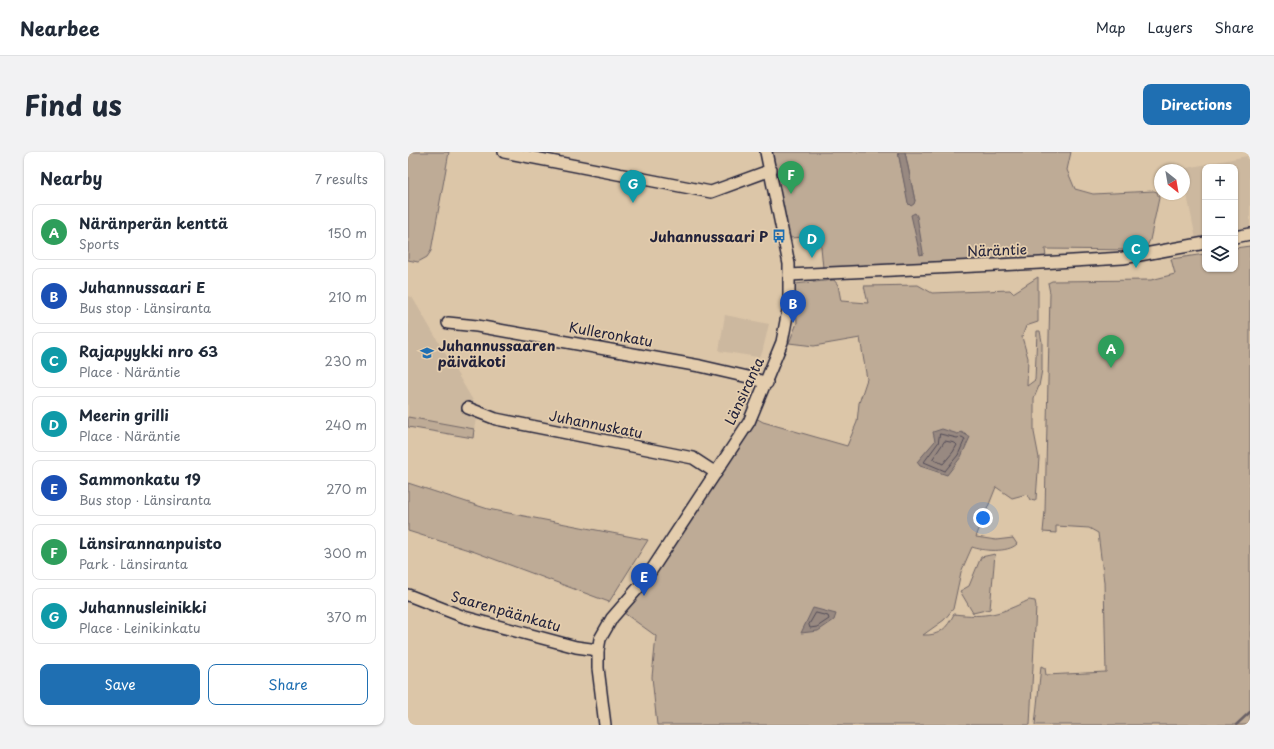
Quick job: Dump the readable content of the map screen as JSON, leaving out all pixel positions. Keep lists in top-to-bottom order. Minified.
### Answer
{"streets":{"street":["Näräntie","Kulleronkatu","Länsiranta","Juhannuskatu","Saarenpäänkatu"]},"crossings":[["Näräntie","Länsiranta"],["Kulleronkatu","Länsiranta"],["Länsiranta","Juhannuskatu"],["Länsiranta","Saarenpäänkatu"]],"places":{"bus stop":["Juhannussaari P"],"school or university":["Juhannussaaren päiväkoti"]},"north":"bottom right","page":{"header":"Nearbee","nav":["Map","Layers","Share"],"title":"Find us","buttons":["Directions",["Save","Share"]],"heading":["Nearby","7 results"],"pins":["F","G","D","C","B","A","E"],"map_buttons":["+","−"],"list":[{"mark":"A","name":"Näränperän kenttä","note":"Sports","value":"150 m"},{"mark":"B","name":"Juhannussaari E","note":"Bus stop · Länsiranta","value":"210 m"},{"mark":"C","name":"Rajapyykki nro 63","note":"Place · Näräntie","value":"230 m"},{"mark":"D","name":"Meerin grilli","note":"Place · Näräntie","value":"240 m"},{"mark":"E","name":"Sammonkatu 19","note":"Bus stop · Länsiranta","value":"270 m"},{"mark":"F","name":"Länsirannanpuisto","note":"Park · Länsiranta","value":"300 m"},{"mark":"G","name":"Juhannusleinikki","note":"Place · Leinikinkatu","value":"370 m"}]}}
